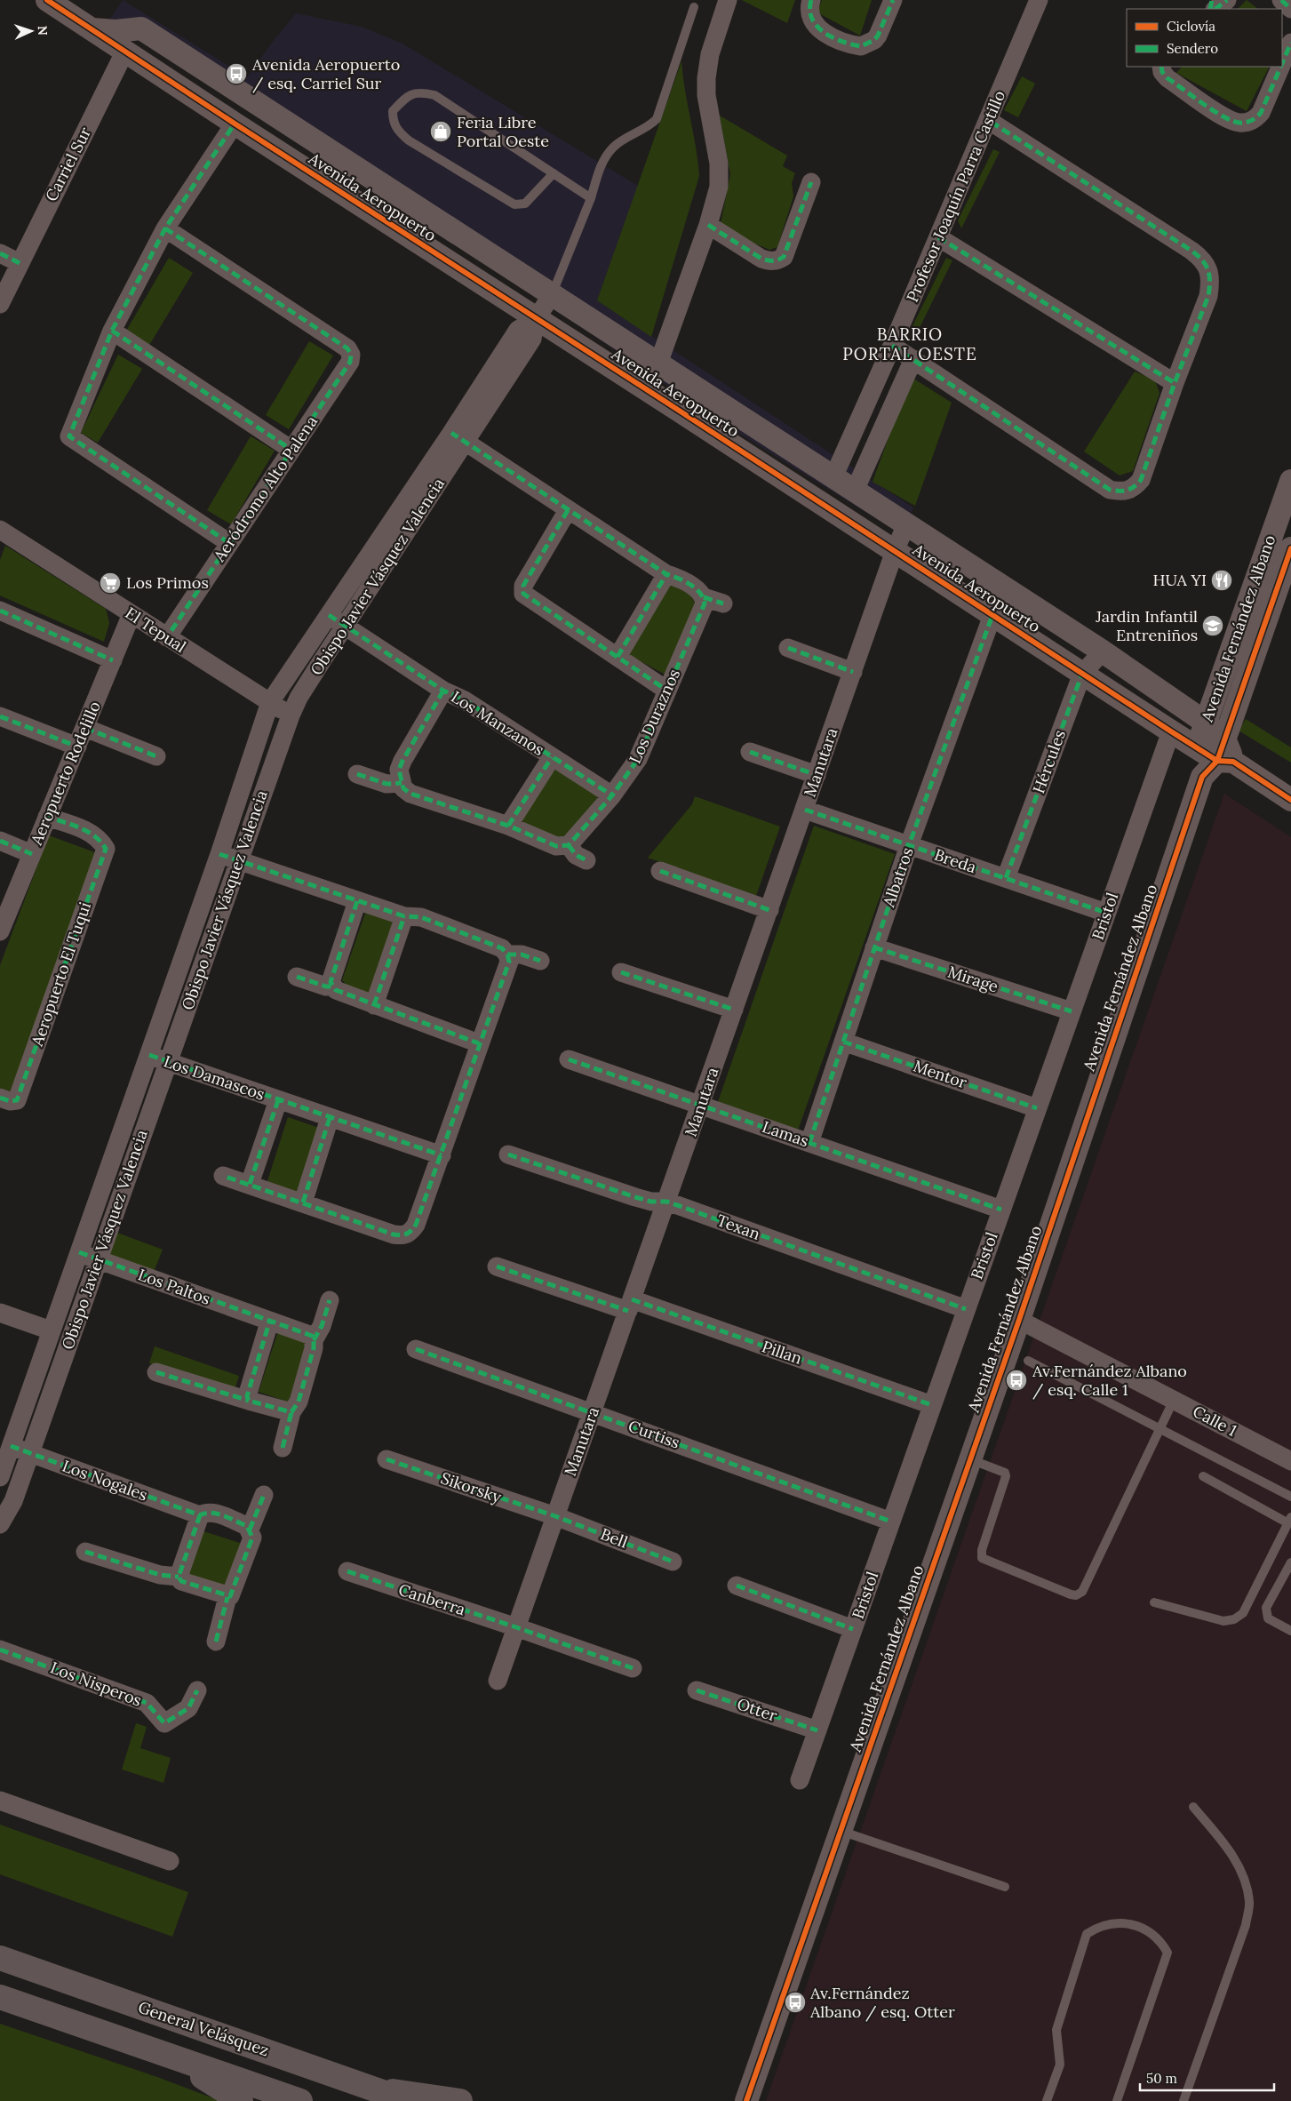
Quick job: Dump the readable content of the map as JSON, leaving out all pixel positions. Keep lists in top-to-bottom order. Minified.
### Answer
{"streets":{"highway":["General Velásquez"],"street":["Carriel Sur","Profesor Joaquín Parra Castillo","Avenida Aeropuerto","Aeródromo Alto Palena","Obispo Javier Vásquez Valencia","Avenida Fernández Albano","El Tepual","Los Duraznos","Los Manzanos","Hércules","Manutara","Aeropuerto Rodelillo","Breda","Albatros","Bristol","Aeropuerto El Tuqui","Mirage","Mentor","Los Damascos","Lamas","Texan","Los Paltos","Pillan","Calle 1","Curtiss","Los Nogales","Sikorsky","Bell","Canberra","Los Nisperos","Otter"]},"crossings":[["Carriel Sur","Avenida Aeropuerto"],["Profesor Joaquín Parra Castillo","Avenida Aeropuerto"],["Avenida Aeropuerto","Obispo Javier Vásquez Valencia"],["Avenida Aeropuerto","Avenida Fernández Albano"],["Avenida Aeropuerto","Hércules"],["Avenida Aeropuerto","Manutara"],["Avenida Aeropuerto","Albatros"],["Avenida Aeropuerto","Bristol"],["Aeródromo Alto Palena","El Tepual"],["Obispo Javier Vásquez Valencia","El Tepual"],["Obispo Javier Vásquez Valencia","Los Manzanos"],["Obispo Javier Vásquez Valencia","Los Damascos"],["Obispo Javier Vásquez Valencia","Los Paltos"],["Obispo Javier Vásquez Valencia","Los Nogales"],["Avenida Fernández Albano","Calle 1"],["El Tepual","Aeropuerto Rodelillo"],["Los Duraznos","Los Manzanos"],["Hércules","Breda"],["Manutara","Breda"],["Manutara","Lamas"],["Manutara","Texan"],["Manutara","Pillan"],["Manutara","Curtiss"],["Manutara","Sikorsky"],["Manutara","Bell"],["Manutara","Canberra"],["Aeropuerto Rodelillo","Aeropuerto El Tuqui"],["Breda","Albatros"],["Breda","Bristol"],["Albatros","Mirage"],["Albatros","Mentor"],["Albatros","Lamas"],["Bristol","Mirage"],["Bristol","Mentor"],["Bristol","Lamas"],["Bristol","Texan"],["Bristol","Pillan"],["Bristol","Curtiss"],["Bristol","Otter"],["Sikorsky","Bell"]],"districts":["BARRIO PORTAL OESTE"],"places":{"bus stop":["Avenida Aeropuerto / esq. Carriel Sur","Av.Fernández Albano / esq. Calle 1","Av.Fernández Albano / esq. Otter"],"shop":["Feria Libre Portal Oeste"],"restaurant":["HUA YI"],"supermarket":["Los Primos"],"school or university":["Jardin Infantil Entreniños"]},"legend":["Ciclovía","Sendero"],"scale_bar":"50 m","north":"right"}
